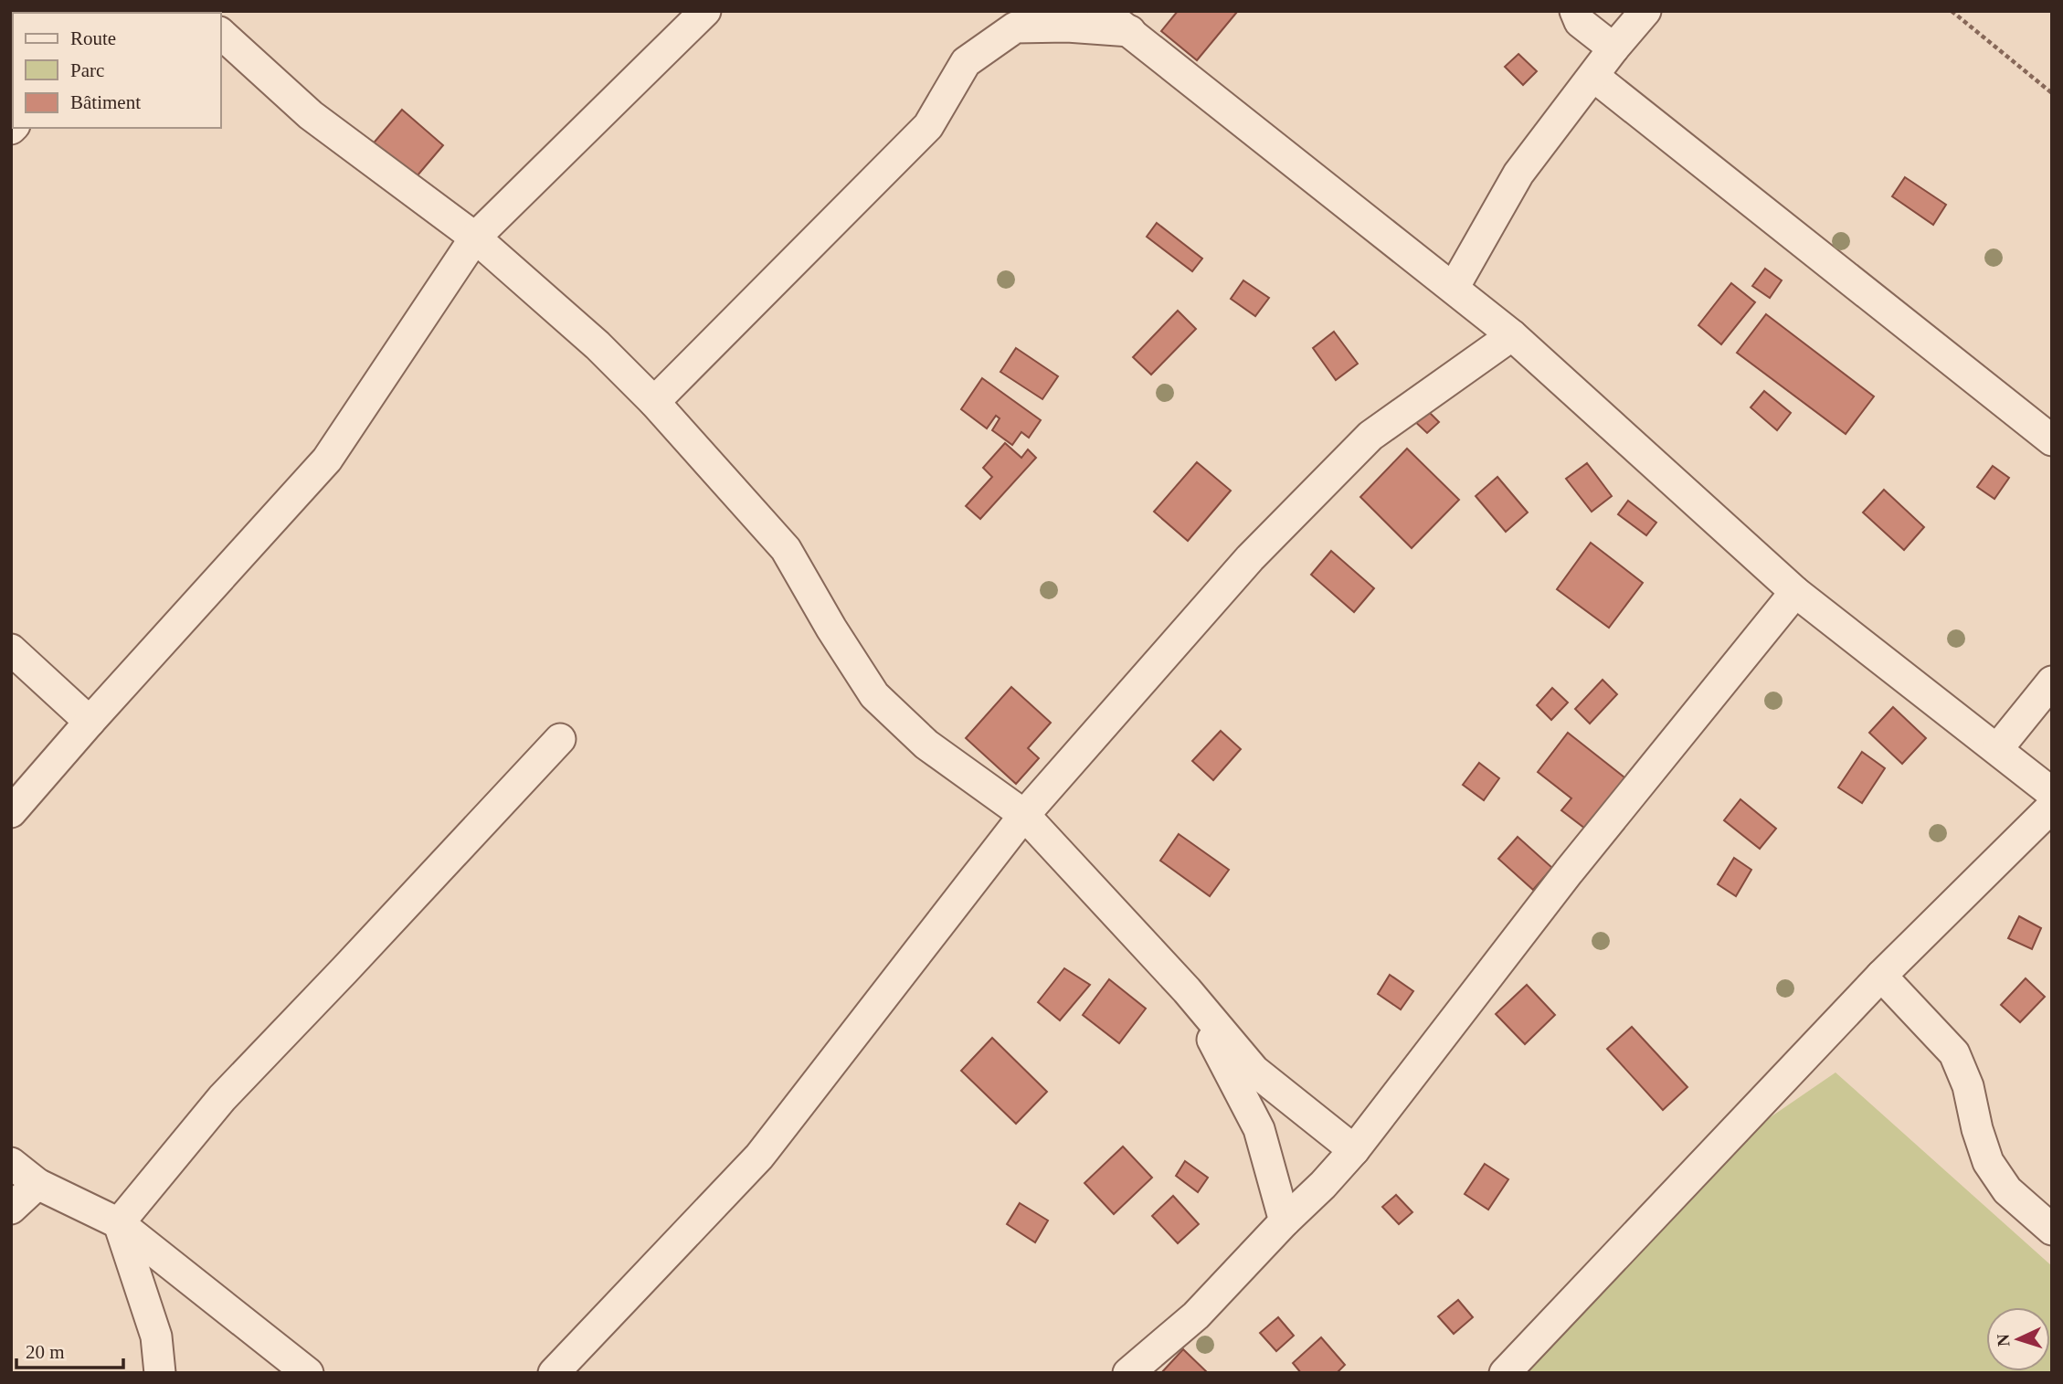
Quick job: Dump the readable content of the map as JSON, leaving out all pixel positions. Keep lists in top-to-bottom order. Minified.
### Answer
{"legend":["Route","Parc","Bâtiment"],"scale_bar":"20 m","north":"left"}
